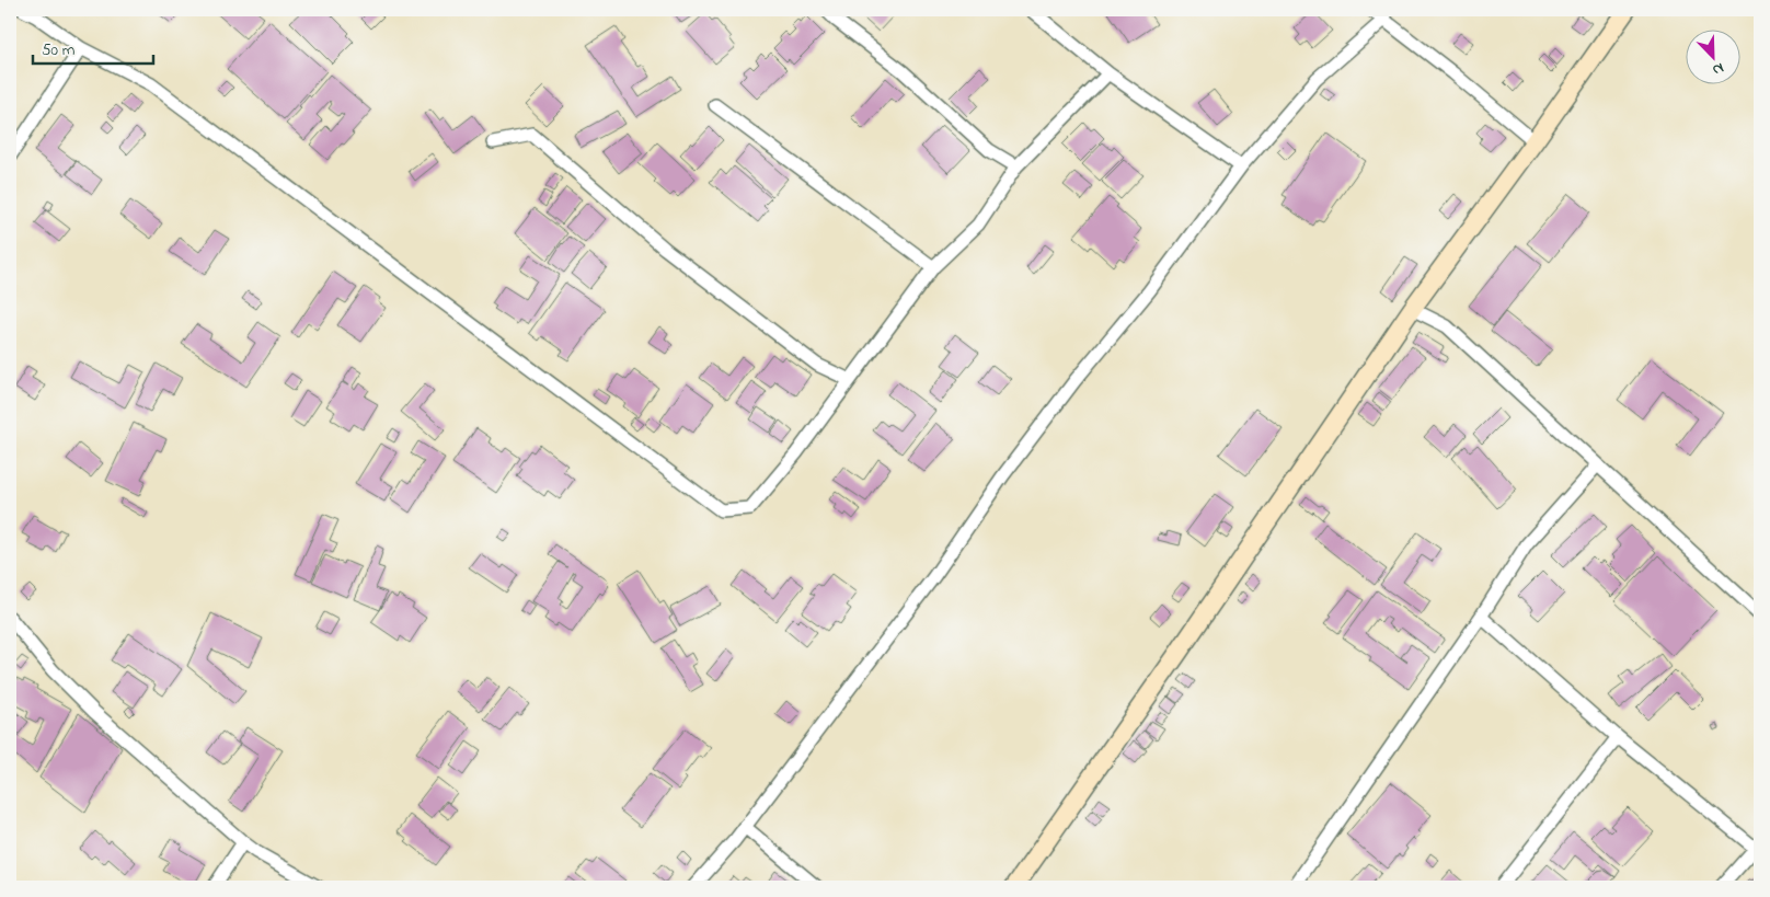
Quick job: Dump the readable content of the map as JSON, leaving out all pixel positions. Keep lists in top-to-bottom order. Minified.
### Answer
{"scale_bar":"50 m","north":"bottom right"}
